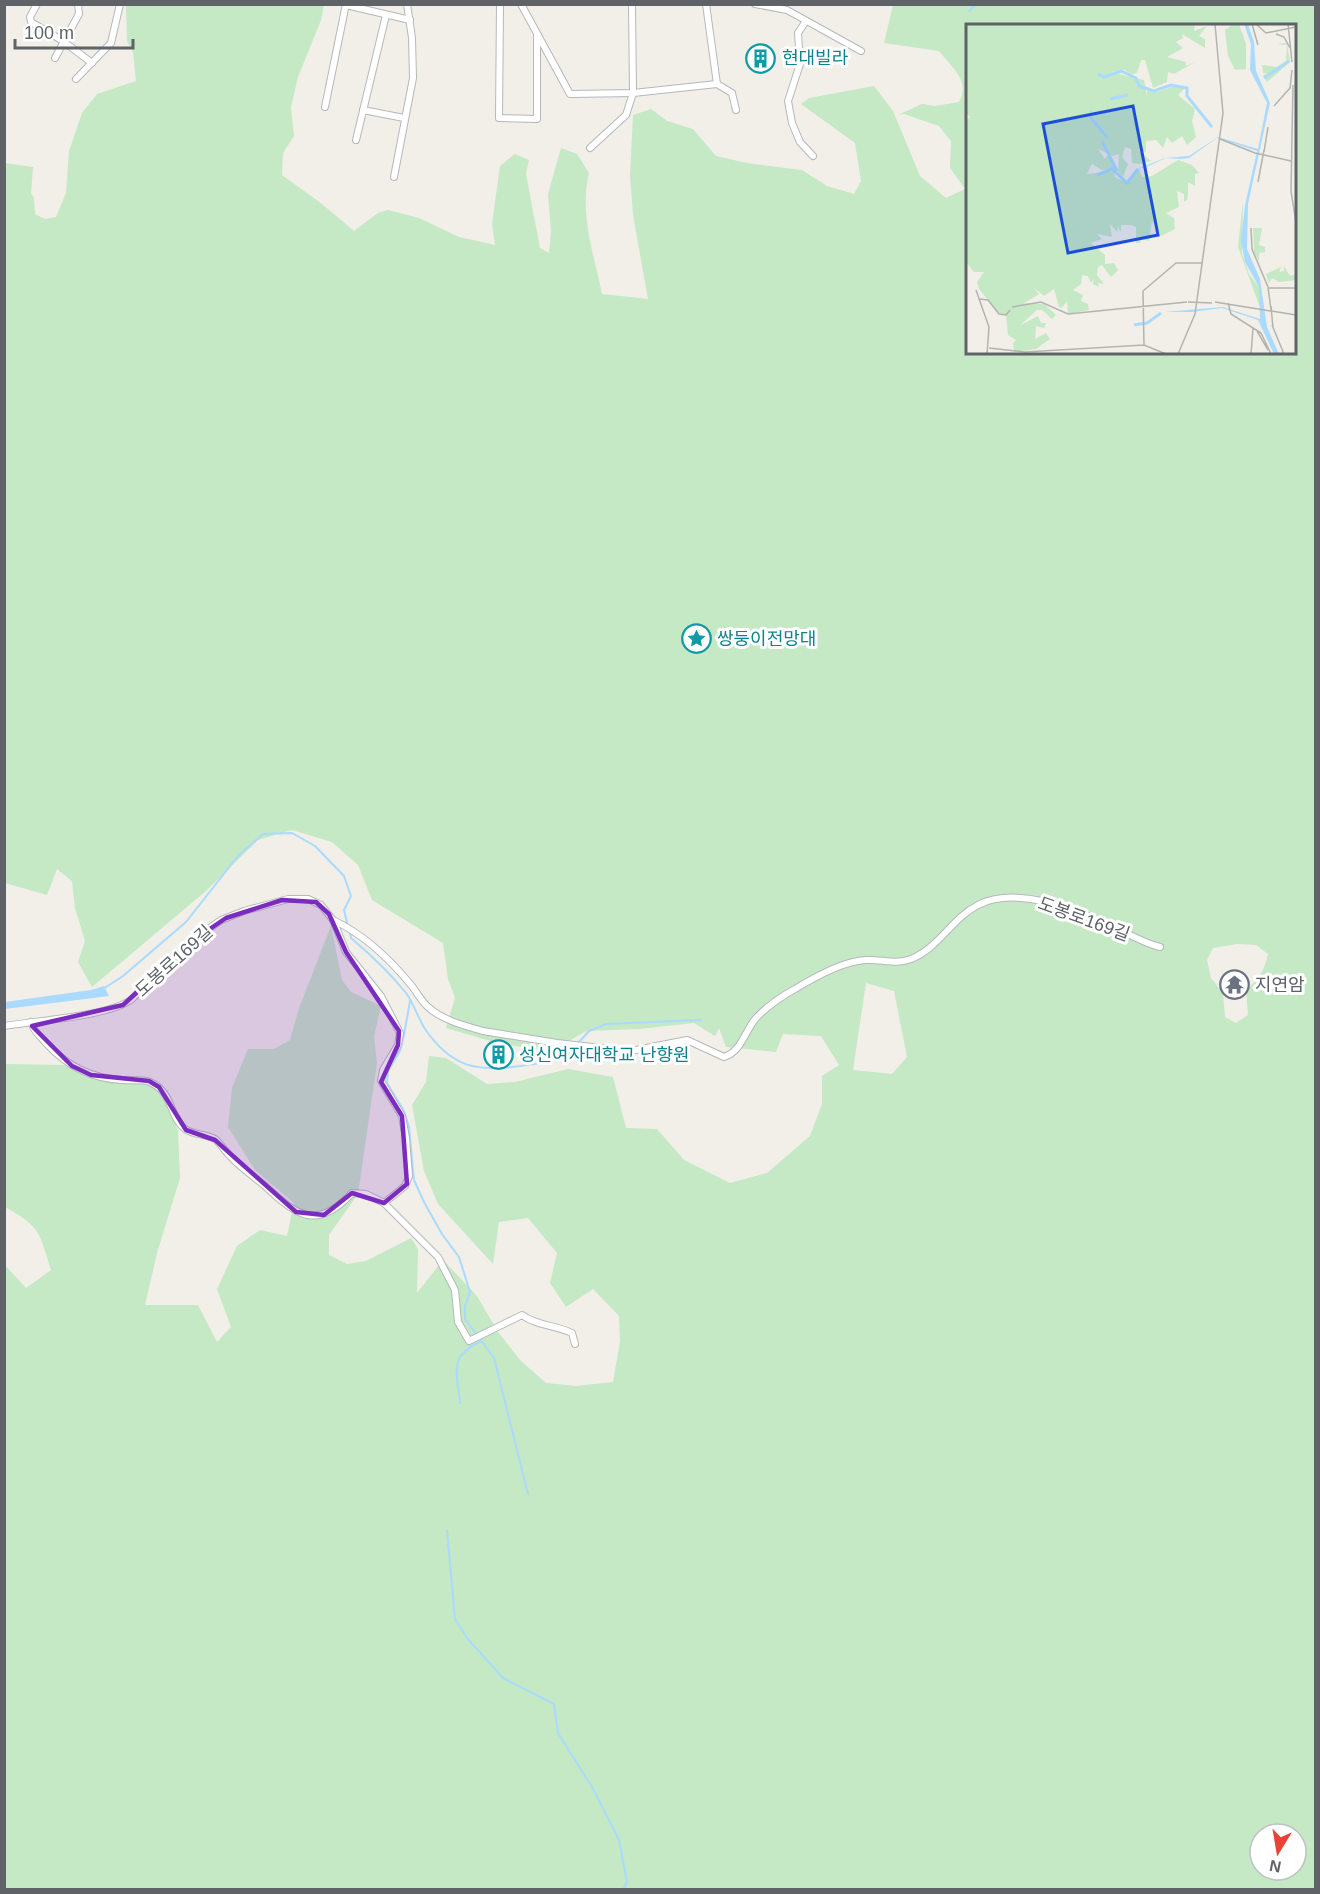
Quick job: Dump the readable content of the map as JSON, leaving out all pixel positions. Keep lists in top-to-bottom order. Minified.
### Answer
{"streets":{"street":["도봉로169길"]},"places":{"building":["현대빌라","성신여자대학교 난향원"],"place":["쌍둥이전망대"],"temple":["지연암"]},"scale_bar":"100 m","north":"bottom"}
